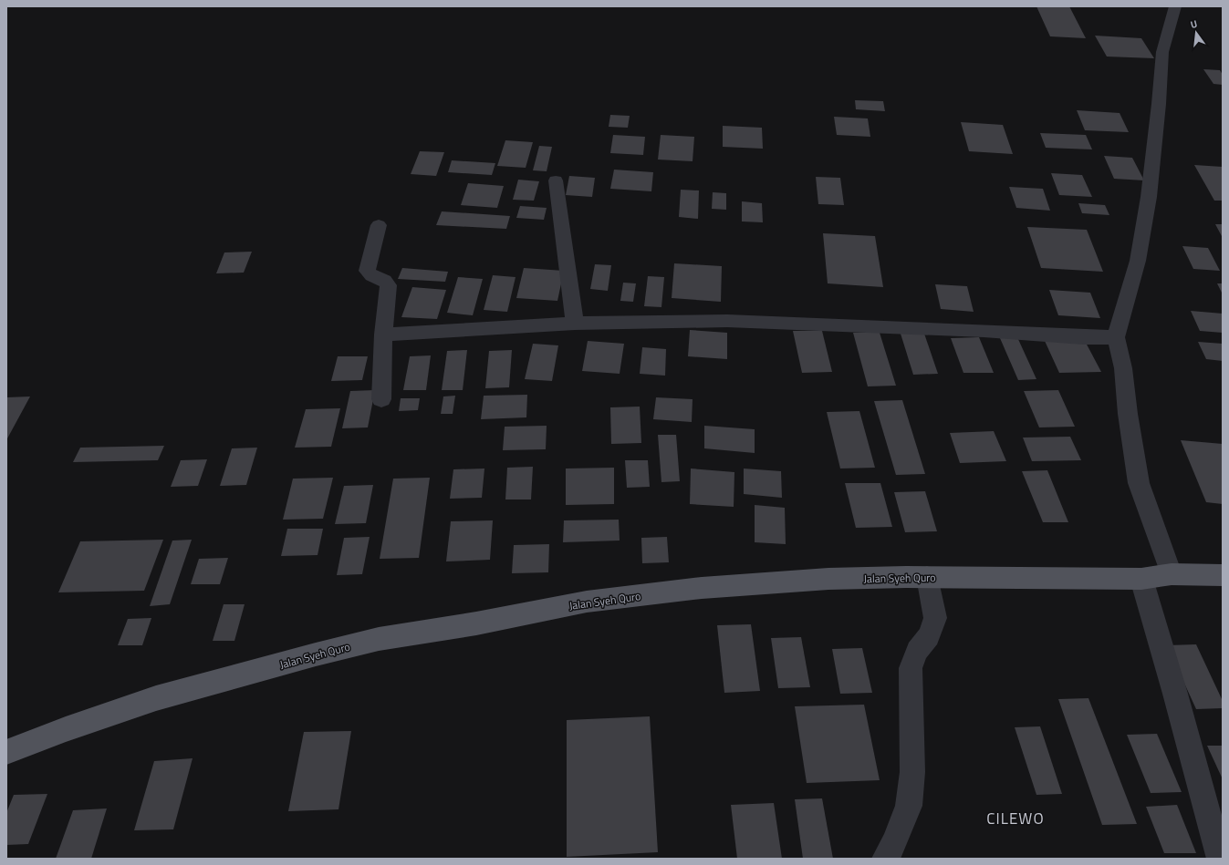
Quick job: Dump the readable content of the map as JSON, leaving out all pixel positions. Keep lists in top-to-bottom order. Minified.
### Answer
{"streets":{"main road":["Jalan Syeh Quro"]},"districts":["CILEWO"],"north":"top"}
